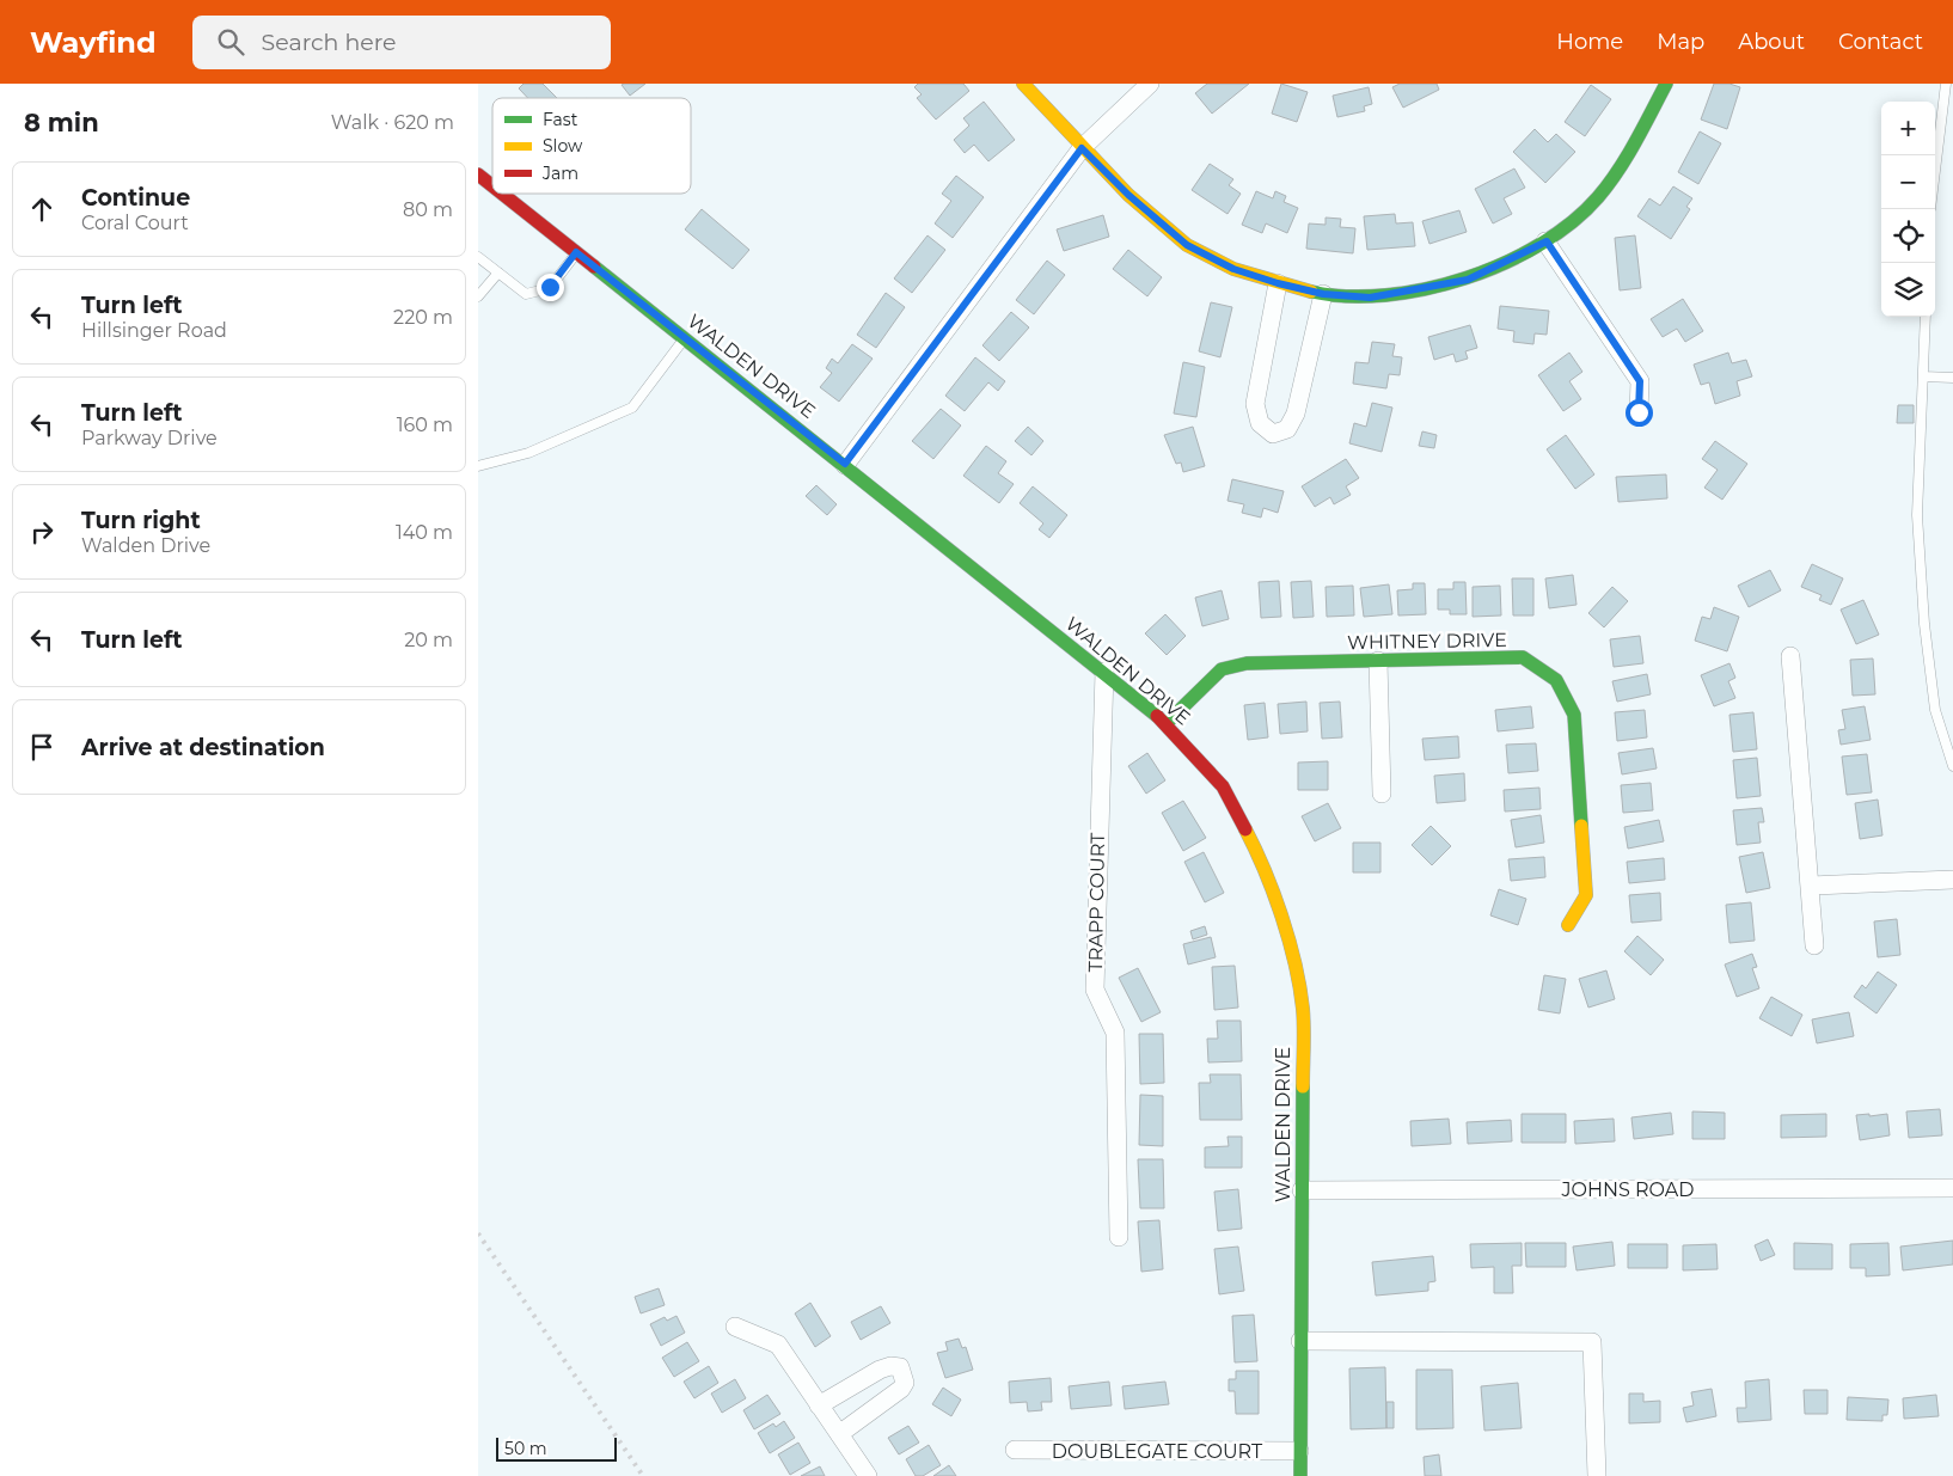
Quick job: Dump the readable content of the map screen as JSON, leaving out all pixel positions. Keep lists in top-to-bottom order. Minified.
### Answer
{"streets":{"street":["WALDEN DRIVE","WHITNEY DRIVE","TRAPP COURT","JOHNS ROAD","DOUBLEGATE COURT"]},"crossings":[["WALDEN DRIVE","WHITNEY DRIVE"],["WALDEN DRIVE","TRAPP COURT"],["WALDEN DRIVE","JOHNS ROAD"],["WALDEN DRIVE","DOUBLEGATE COURT"]],"legend":["Fast","Slow","Jam"],"scale_bar":"50 m","page":{"header":"Wayfind","search":"Search here","nav":["Home","Map","About","Contact"],"heading":["8 min","Walk · 620 m"],"map_buttons":["+","−"],"list":[["Continue","Coral Court","80 m"],["Turn left","Hillsinger Road","220 m"],["Turn left","Parkway Drive","160 m"],["Turn right","Walden Drive","140 m"],["Turn left","20 m"],"Arrive at destination"],"scale":"50 m"}}
